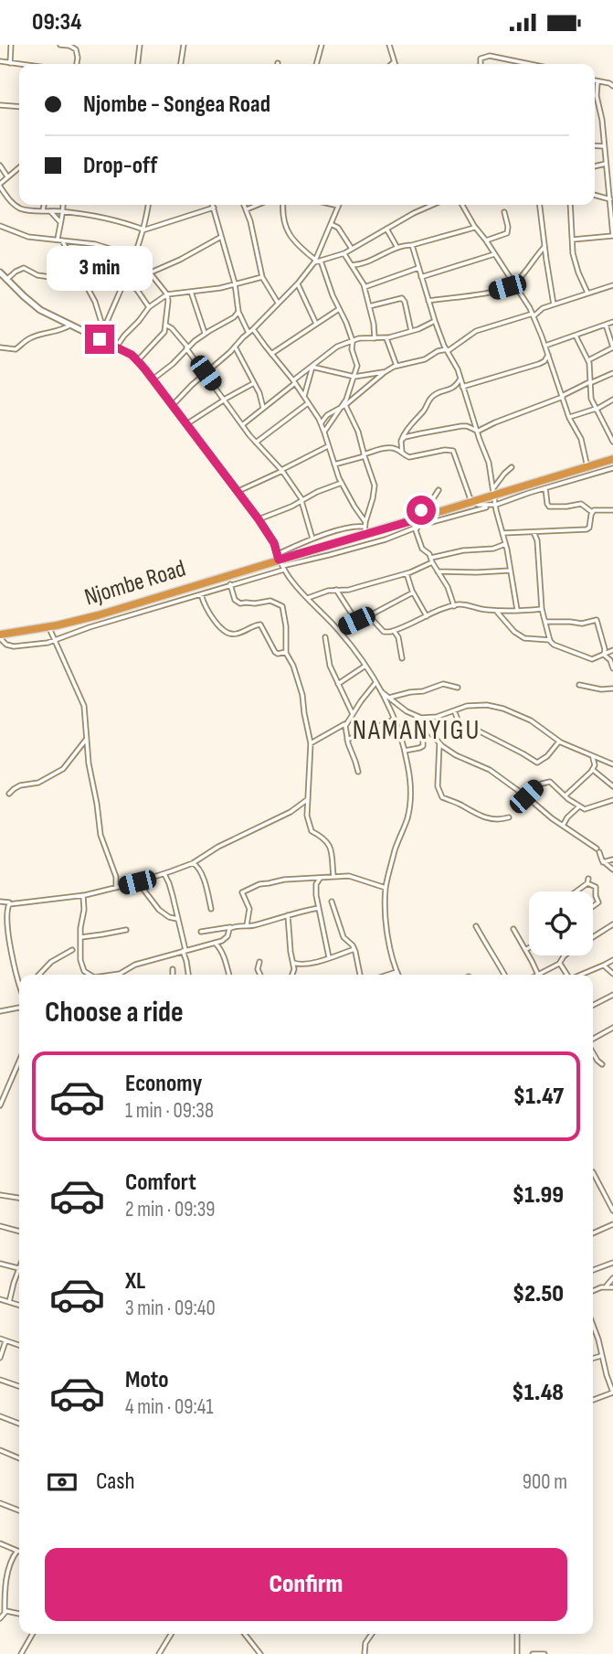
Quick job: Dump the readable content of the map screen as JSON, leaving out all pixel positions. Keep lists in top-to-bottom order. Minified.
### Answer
{"streets":{"highway":["Njombe Road"]},"districts":["NAMANYIGU"],"page":{"status":"09:34","banner":["Njombe - Songea Road","Drop-off"],"bubble":"3 min","heading":"Choose a ride","list":[{"name":"Economy","note":"1 min · 09:38","value":"$1.47"},{"name":"Comfort","note":"2 min · 09:39","value":"$1.99"},{"name":"XL","note":"3 min · 09:40","value":"$2.50"},{"name":"Moto","note":"4 min · 09:41","value":"$1.48"}],"pay":["Cash","900 m"],"buttons":"Confirm"}}
